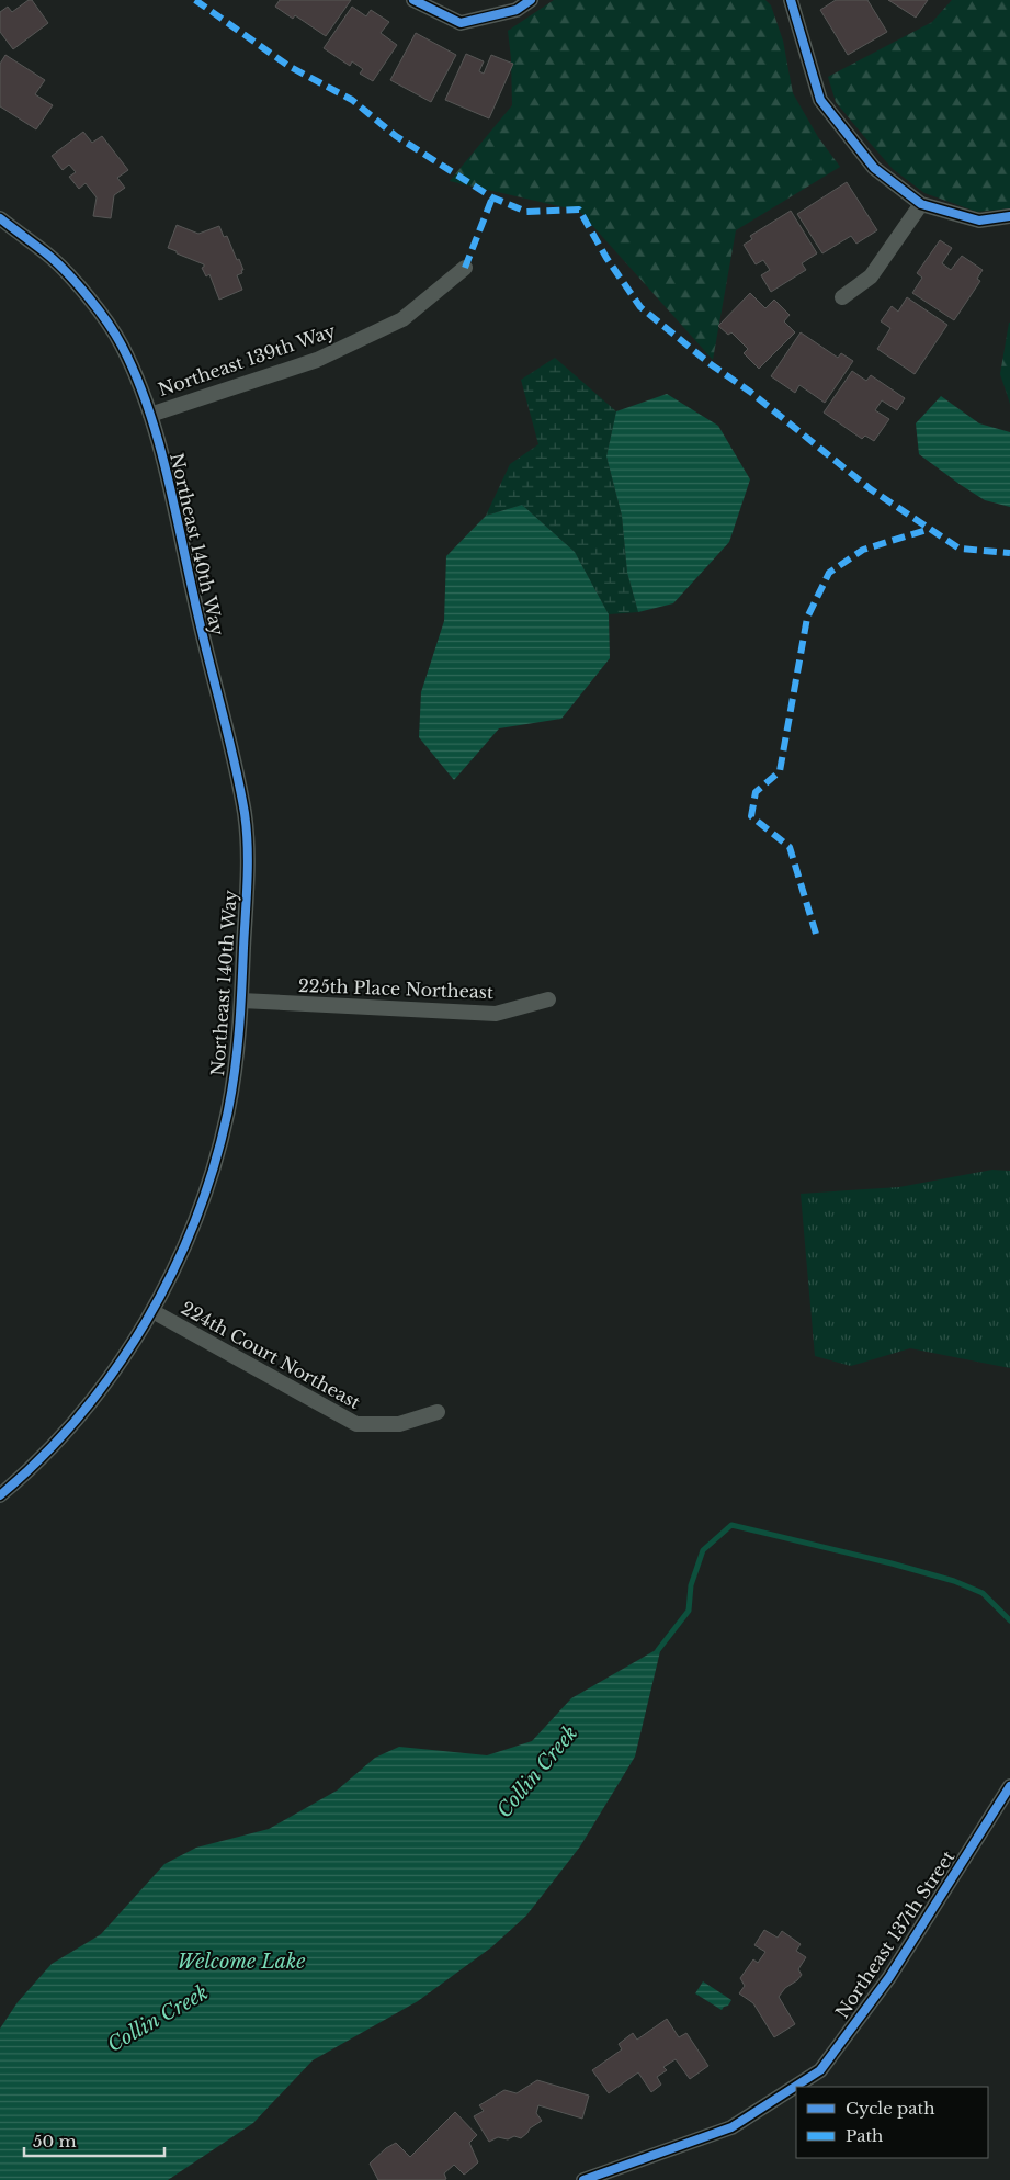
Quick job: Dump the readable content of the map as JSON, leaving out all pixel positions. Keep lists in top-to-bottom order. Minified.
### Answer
{"streets":{"street":["Northeast 139th Way","Northeast 140th Way","225th Place Northeast","224th Court Northeast","Northeast 137th Street"]},"crossings":[["Northeast 139th Way","Northeast 140th Way"],["Northeast 140th Way","225th Place Northeast"],["Northeast 140th Way","224th Court Northeast"]],"water":["Collin Creek","Welcome Lake"],"legend":["Cycle path","Path"],"scale_bar":"50 m"}
